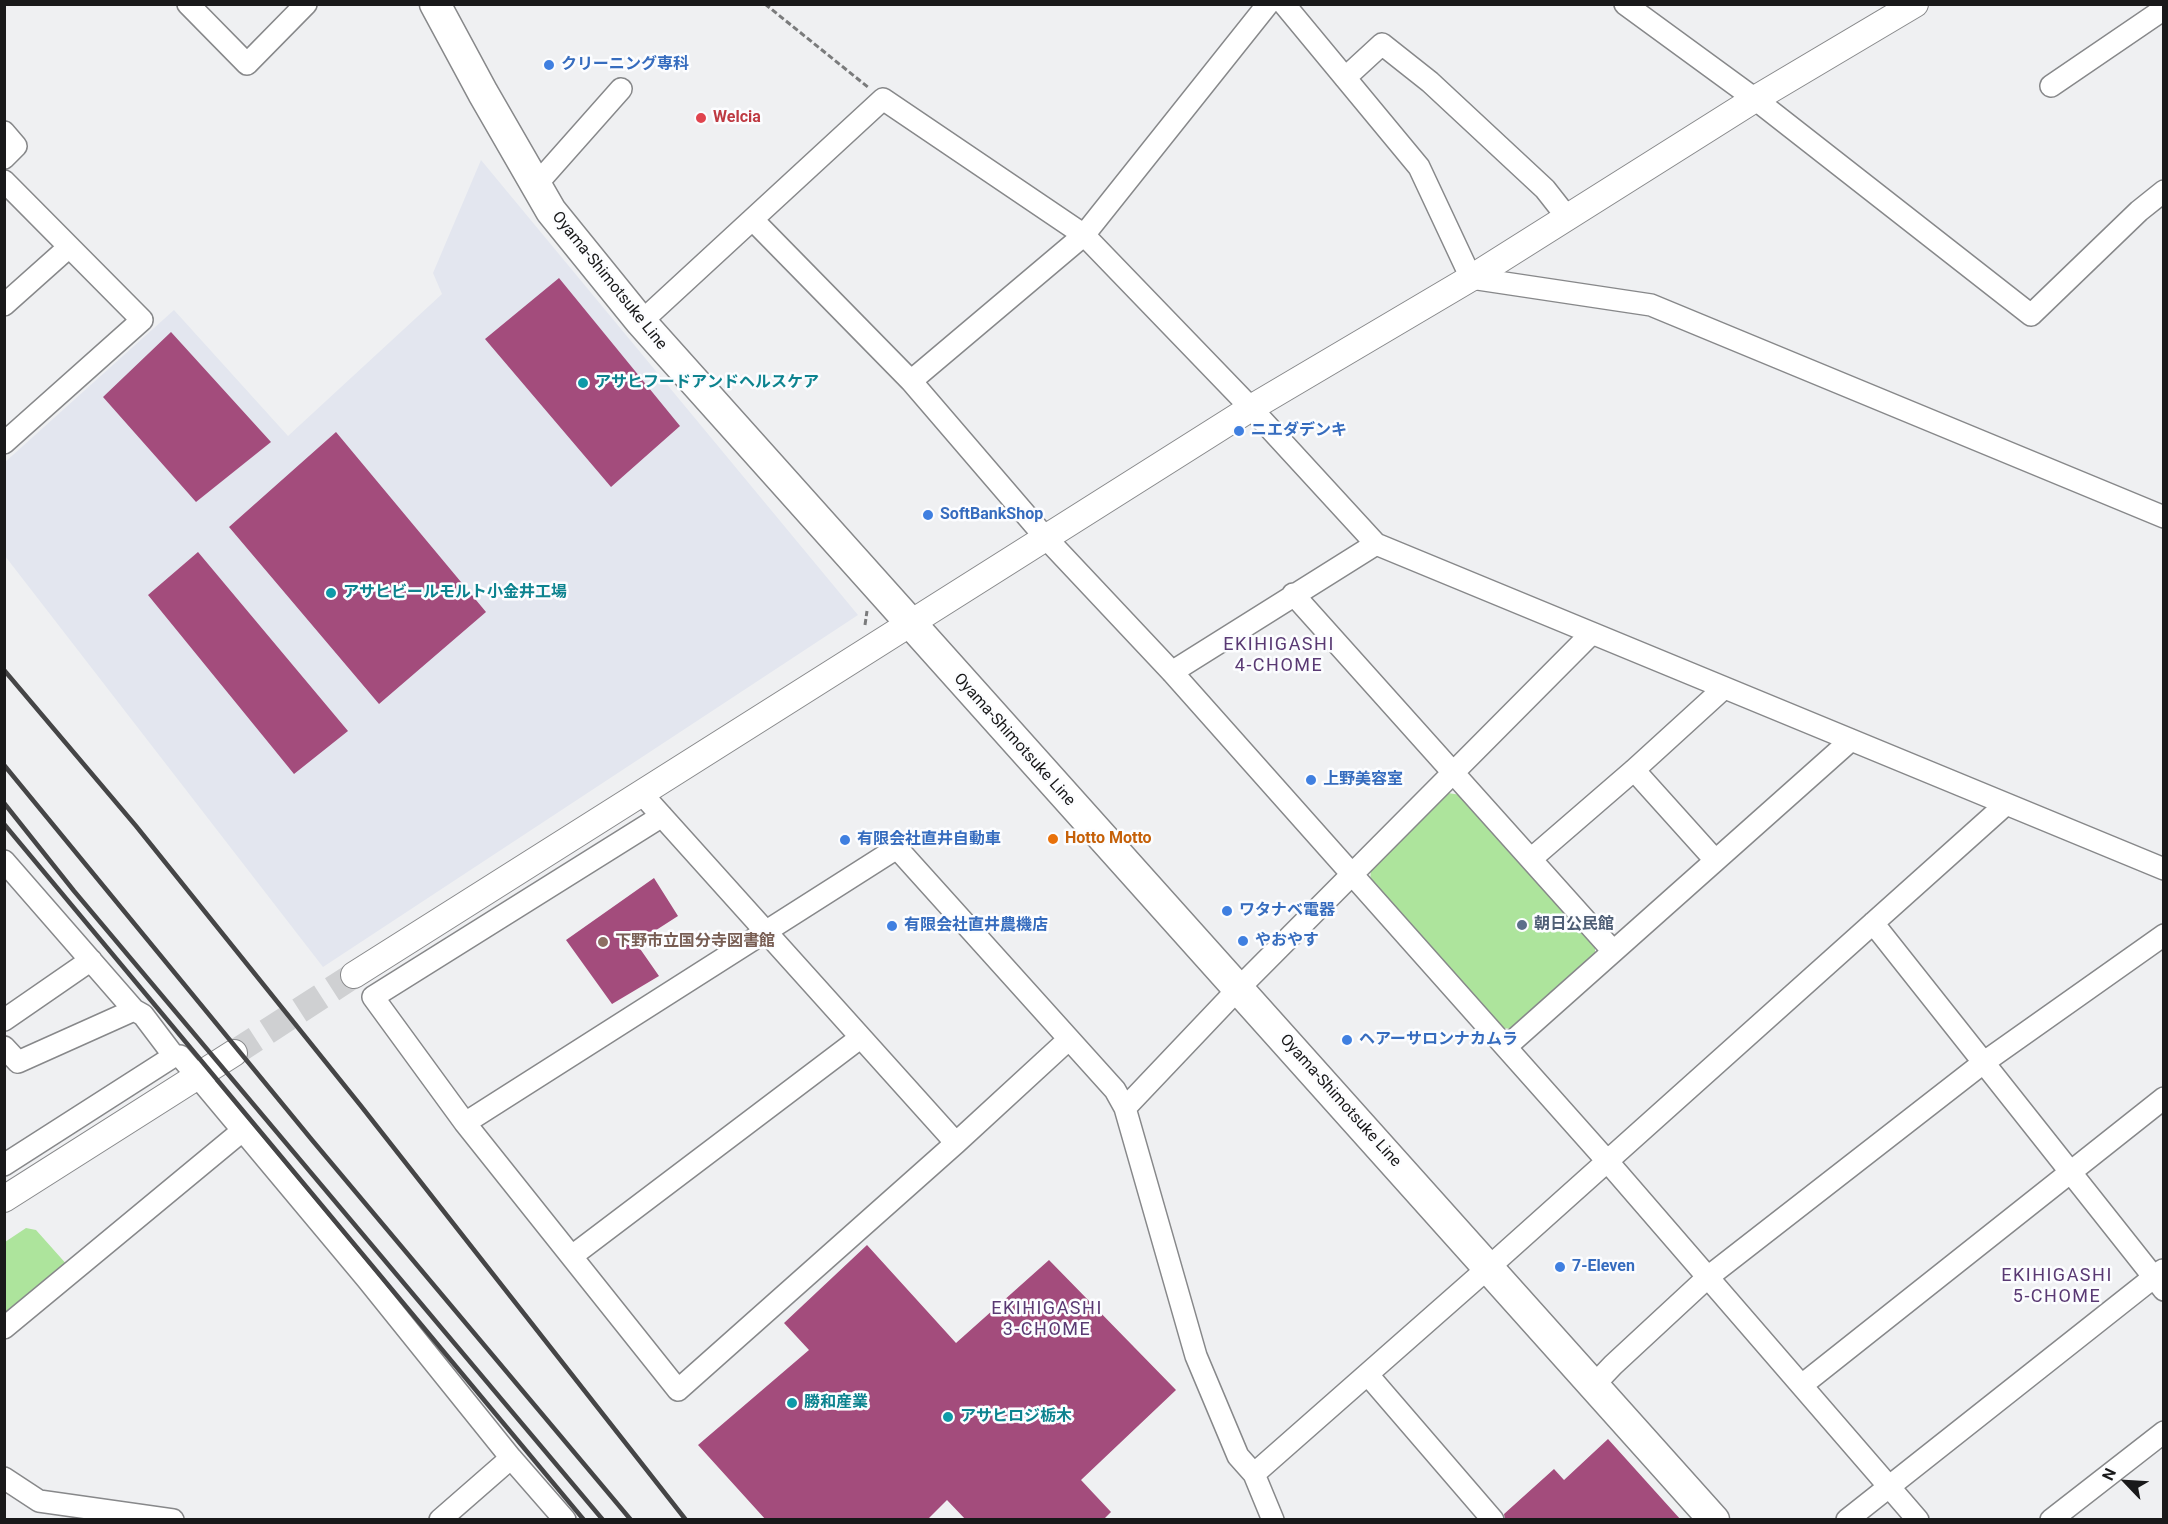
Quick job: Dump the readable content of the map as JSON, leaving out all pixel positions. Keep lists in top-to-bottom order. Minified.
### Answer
{"streets":{"main road":["Oyama-Shimotsuke Line"]},"districts":["EKIHIGASHI 4-CHOME","EKIHIGASHI 5-CHOME","EKIHIGASHI 3-CHOME"],"places":["クリーニング専科","Welcia","アサヒフードアンドヘルスケア","ニエダデンキ","SoftBankShop","アサヒビールモルト小金井工場","上野美容室","Hotto Motto","有限会社直井自動車","ワタナベ電器","朝日公民館","有限会社直井農機店","やおやす","下野市立国分寺図書館","ヘアーサロンナカムラ","7-Eleven","勝和産業","アサヒロジ栃木"],"north":"top left"}
